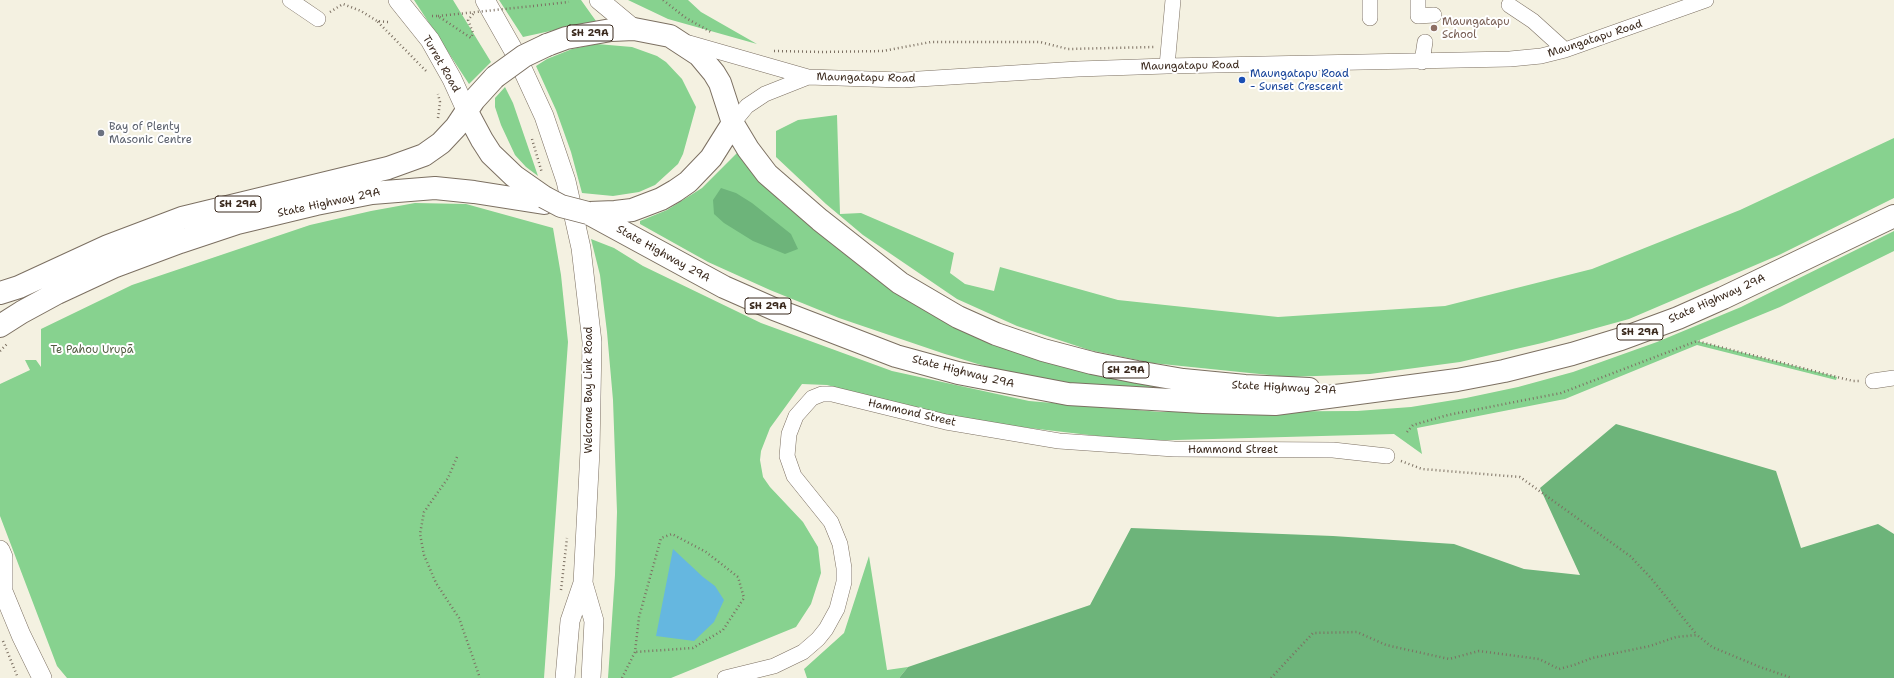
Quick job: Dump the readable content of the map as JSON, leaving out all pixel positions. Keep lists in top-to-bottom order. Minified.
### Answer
{"streets":{"highway":["SH 29A","State Highway 29A"],"main road":["Turret Road","Welcome Bay Link Road"],"street":["Maungatapu Road","Hammond Street"]},"crossings":[["SH 29A","Maungatapu Road"],["SH 29A","Turret Road"],["SH 29A","State Highway 29A"],["Maungatapu Road","State Highway 29A"],["Turret Road","State Highway 29A"]],"parks":["Te Pahou Urupā"],"places":["Maungatapu School","Maungatapu Road - Sunset Crescent","Bay of Plenty Masonic Centre"]}
